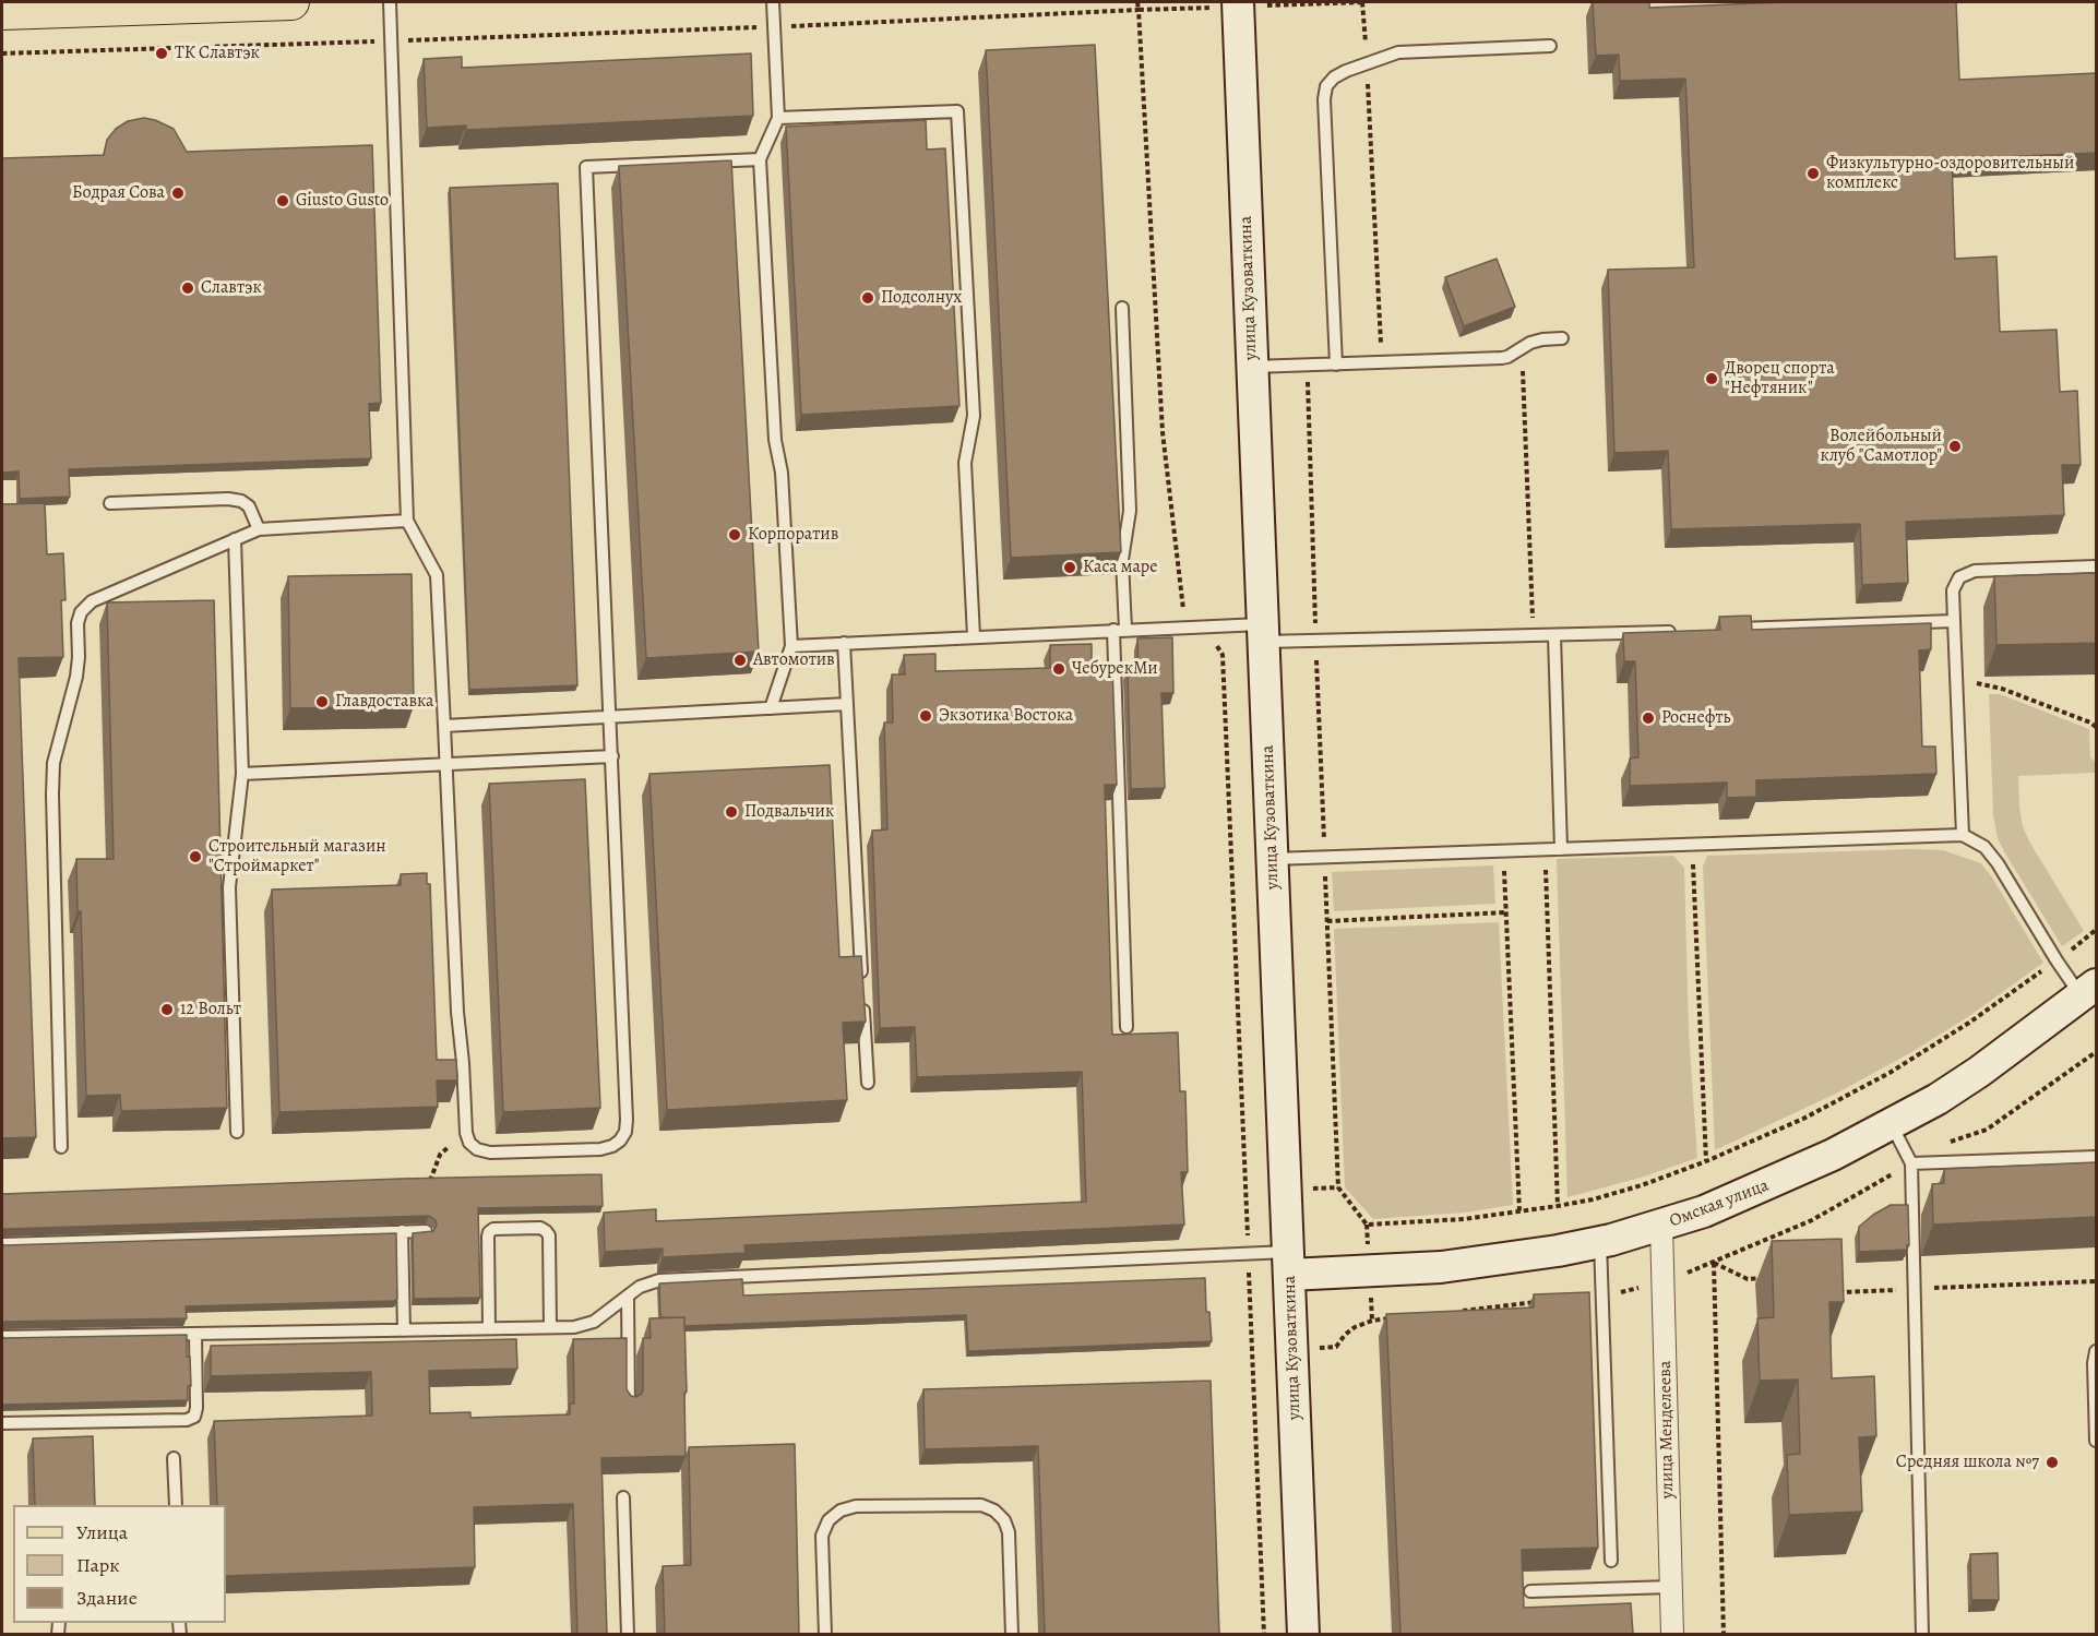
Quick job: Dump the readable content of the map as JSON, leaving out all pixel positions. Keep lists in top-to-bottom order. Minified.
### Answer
{"streets":{"main road":["улица Кузоваткина","Омская улица"],"street":["улица Менделеева"]},"crossings":[["улица Кузоваткина","Омская улица"],["Омская улица","улица Менделеева"]],"places":["ТК Славтэк","Физкультурно-оздоровительный комплекс","Бодрая Сова","Giusto Gusto","Славтэк","Подсолнух","Дворец спорта \"Нефтяник\"","Волейбольный клуб \"Самотлор\"","Корпоратив","Каса маре","Автомотив","ЧебурекМи","Главдоставка","Экзотика Востока","Роснефть","Подвальчик","Строительный магазин \"Строймаркет\"","12 Вольт","Средняя школа №7"],"legend":["Улица","Парк","Здание"]}
